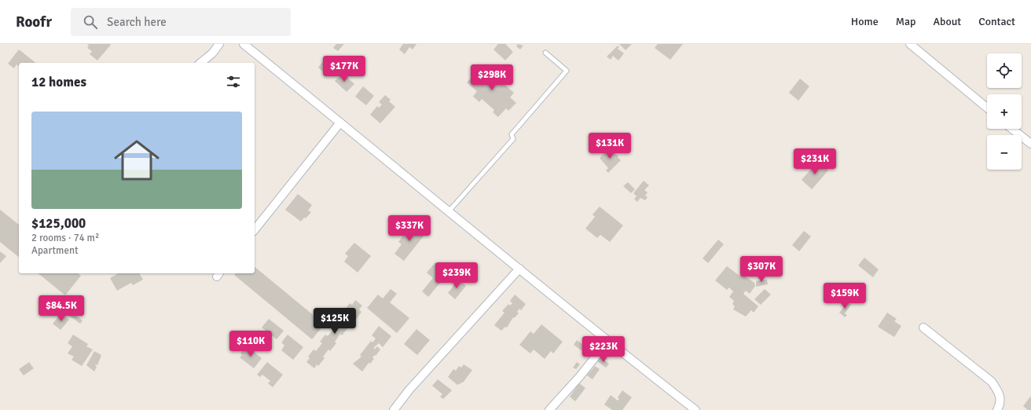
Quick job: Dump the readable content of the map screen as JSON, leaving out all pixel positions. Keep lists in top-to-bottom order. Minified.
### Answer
{"page":{"header":"Roofr","search":"Search here","nav":["Home","Map","About","Contact"],"map_buttons":["+","−"],"price":["$177K","$298K","$131K","$231K","$337K","$307K","$239K","$159K","$84.5K","$125K","$110K","$223K"],"heading":"12 homes","list":[{"name":"$125,000","note":"2 rooms · 74 m² · Apartment"}]}}
